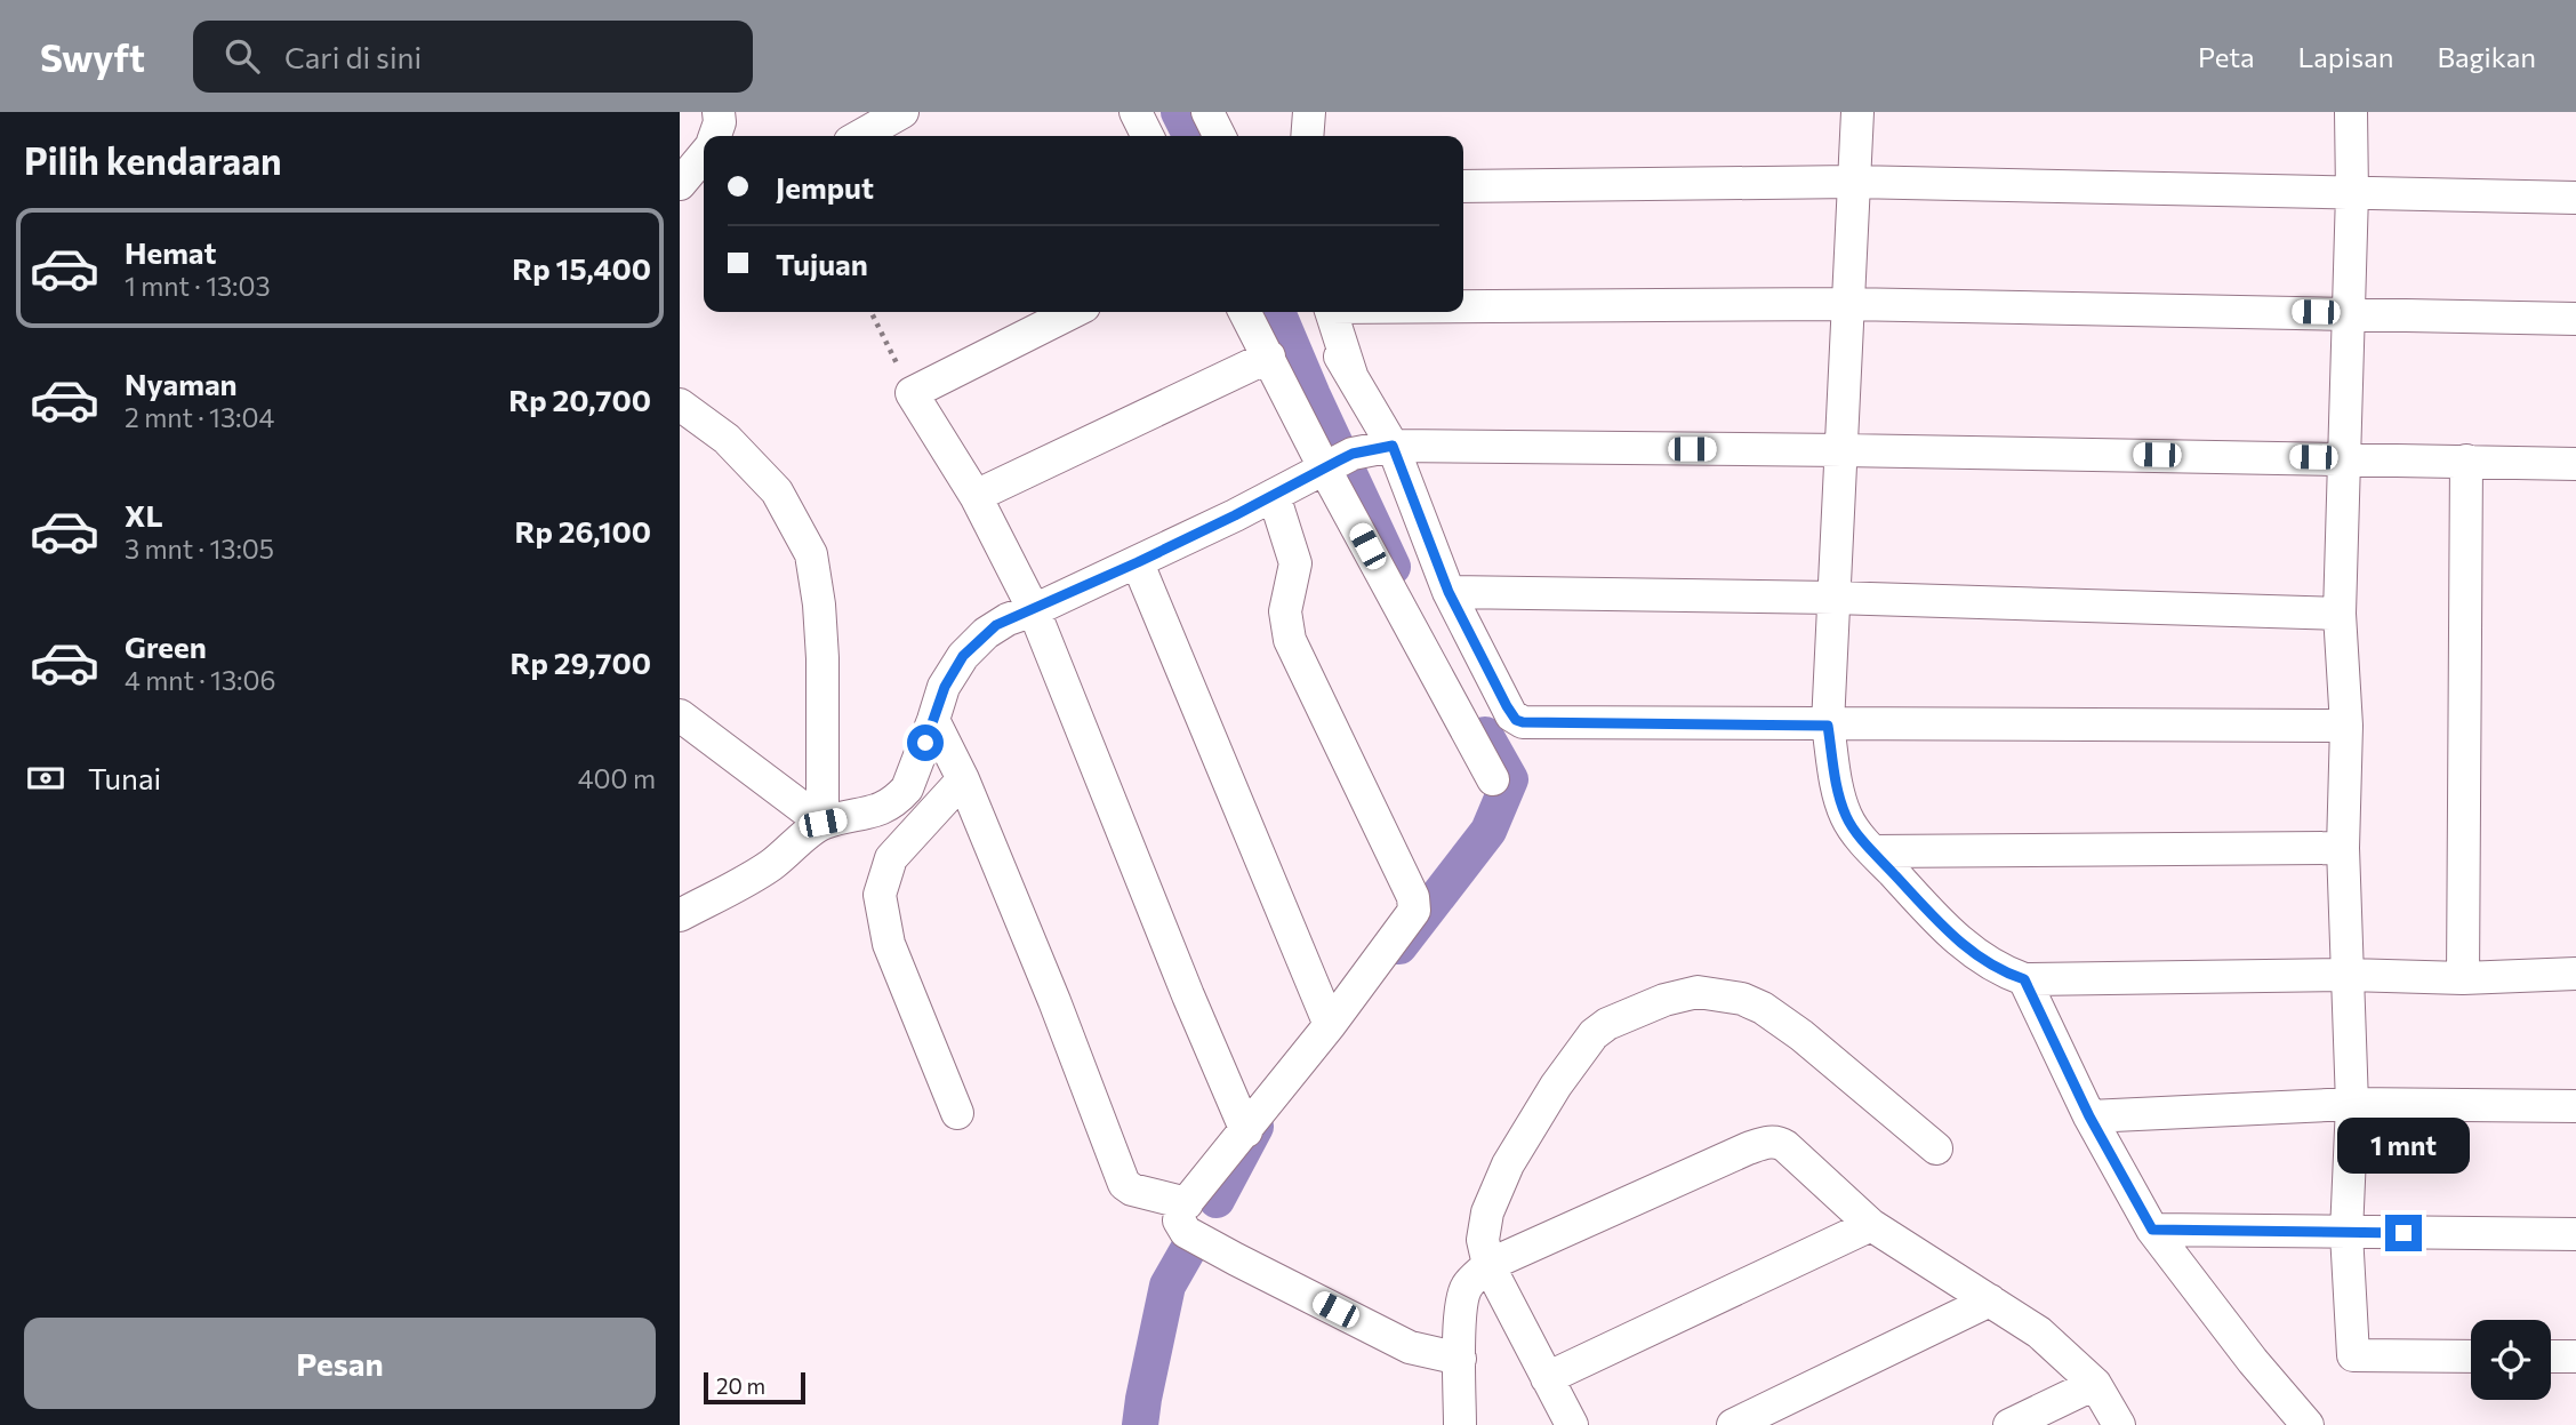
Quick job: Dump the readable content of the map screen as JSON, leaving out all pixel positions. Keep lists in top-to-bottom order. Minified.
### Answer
{"scale_bar":"20 m","page":{"header":"Swyft","search":"Cari di sini","nav":["Peta","Lapisan","Bagikan"],"heading":"Pilih kendaraan","banner":["Jemput","Tujuan"],"list":[{"name":"Hemat","note":"1 mnt · 13:03","value":"Rp 15,400"},{"name":"Nyaman","note":"2 mnt · 13:04","value":"Rp 20,700"},{"name":"XL","note":"3 mnt · 13:05","value":"Rp 26,100"},{"name":"Green","note":"4 mnt · 13:06","value":"Rp 29,700"}],"pay":["Tunai","400 m"],"bubble":"1 mnt","buttons":"Pesan","scale":"20 m"}}
